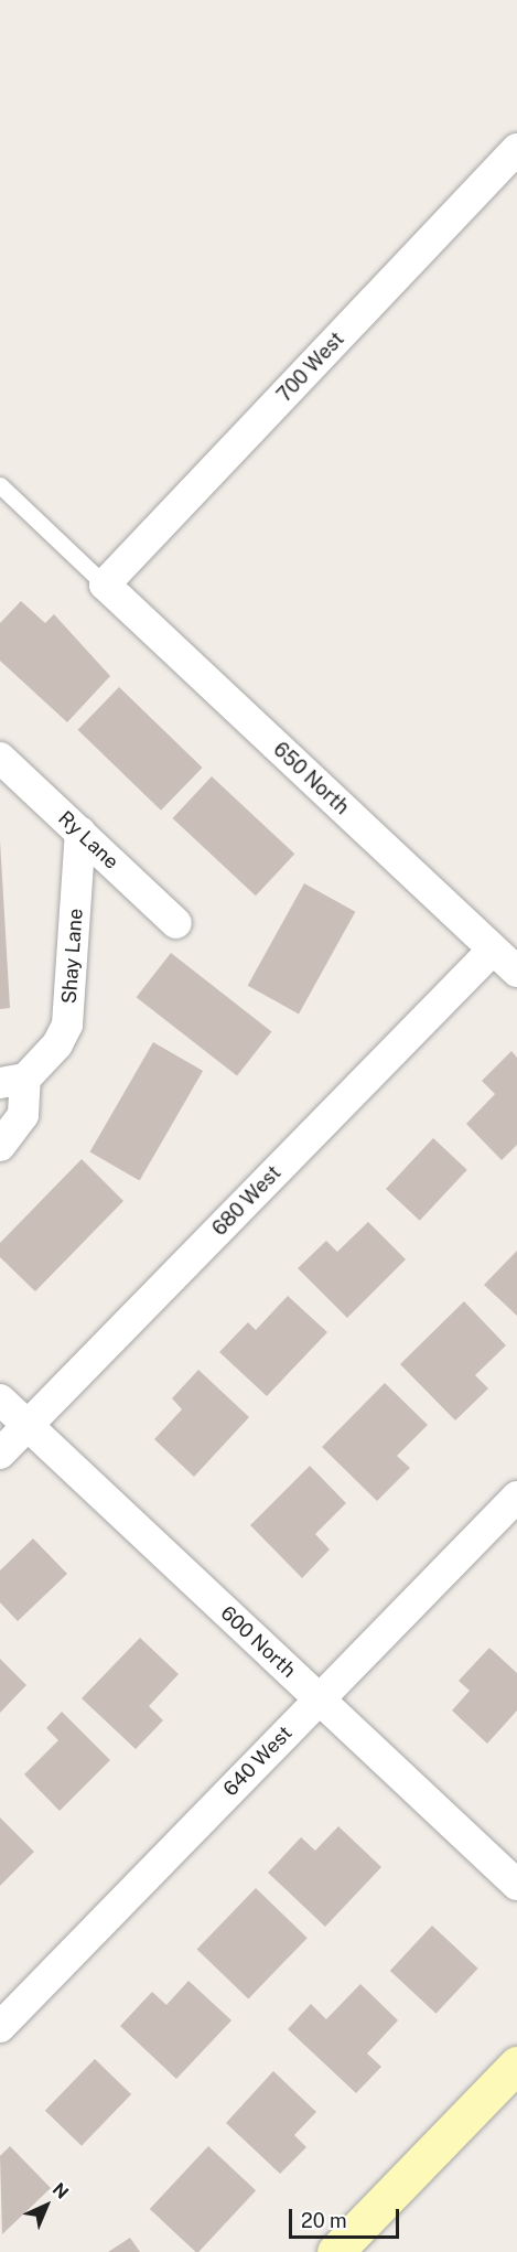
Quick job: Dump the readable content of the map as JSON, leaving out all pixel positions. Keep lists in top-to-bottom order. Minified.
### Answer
{"streets":{"street":["700 West","650 North","Ry Lane","Shay Lane","680 West","600 North","640 West"]},"crossings":[["700 West","650 North"],["650 North","680 West"],["Ry Lane","Shay Lane"],["680 West","600 North"],["600 North","640 West"]],"scale_bar":"20 m","north":"top right"}
